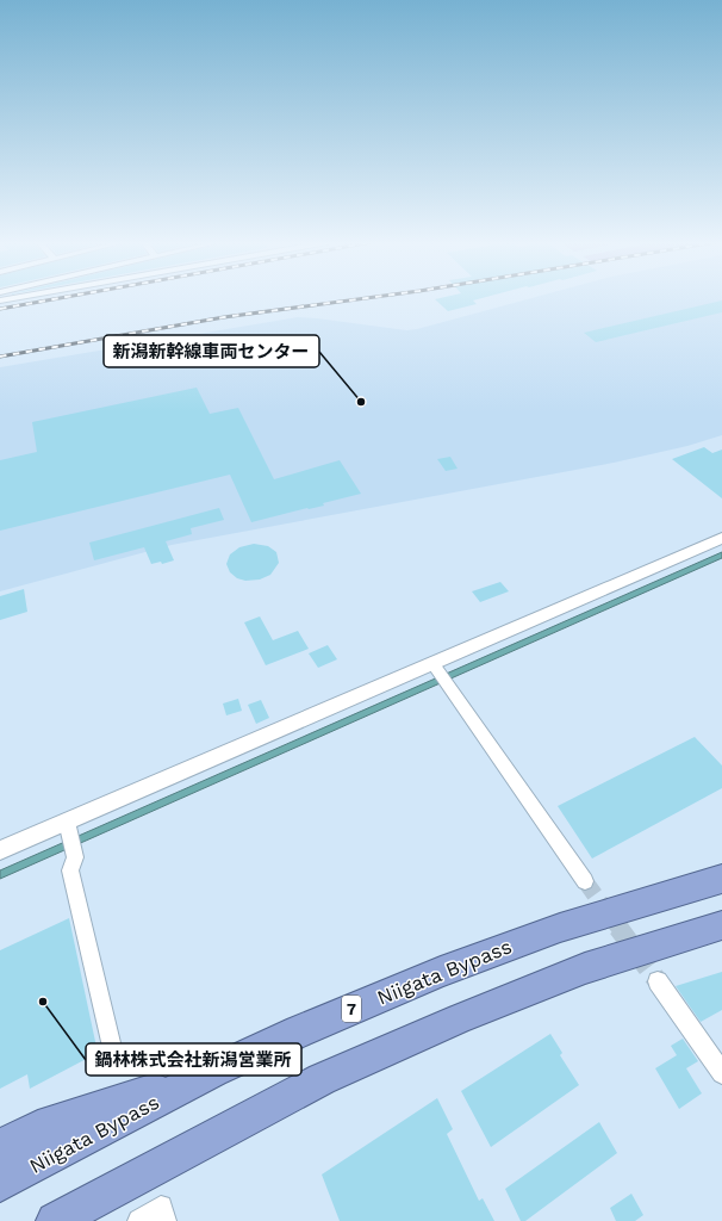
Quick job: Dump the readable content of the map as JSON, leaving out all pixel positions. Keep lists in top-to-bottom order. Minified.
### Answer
{"streets":{"highway":["Niigata Bypass","7"]},"places":["新潟新幹線車両センター","鍋林株式会社新潟営業所"]}
